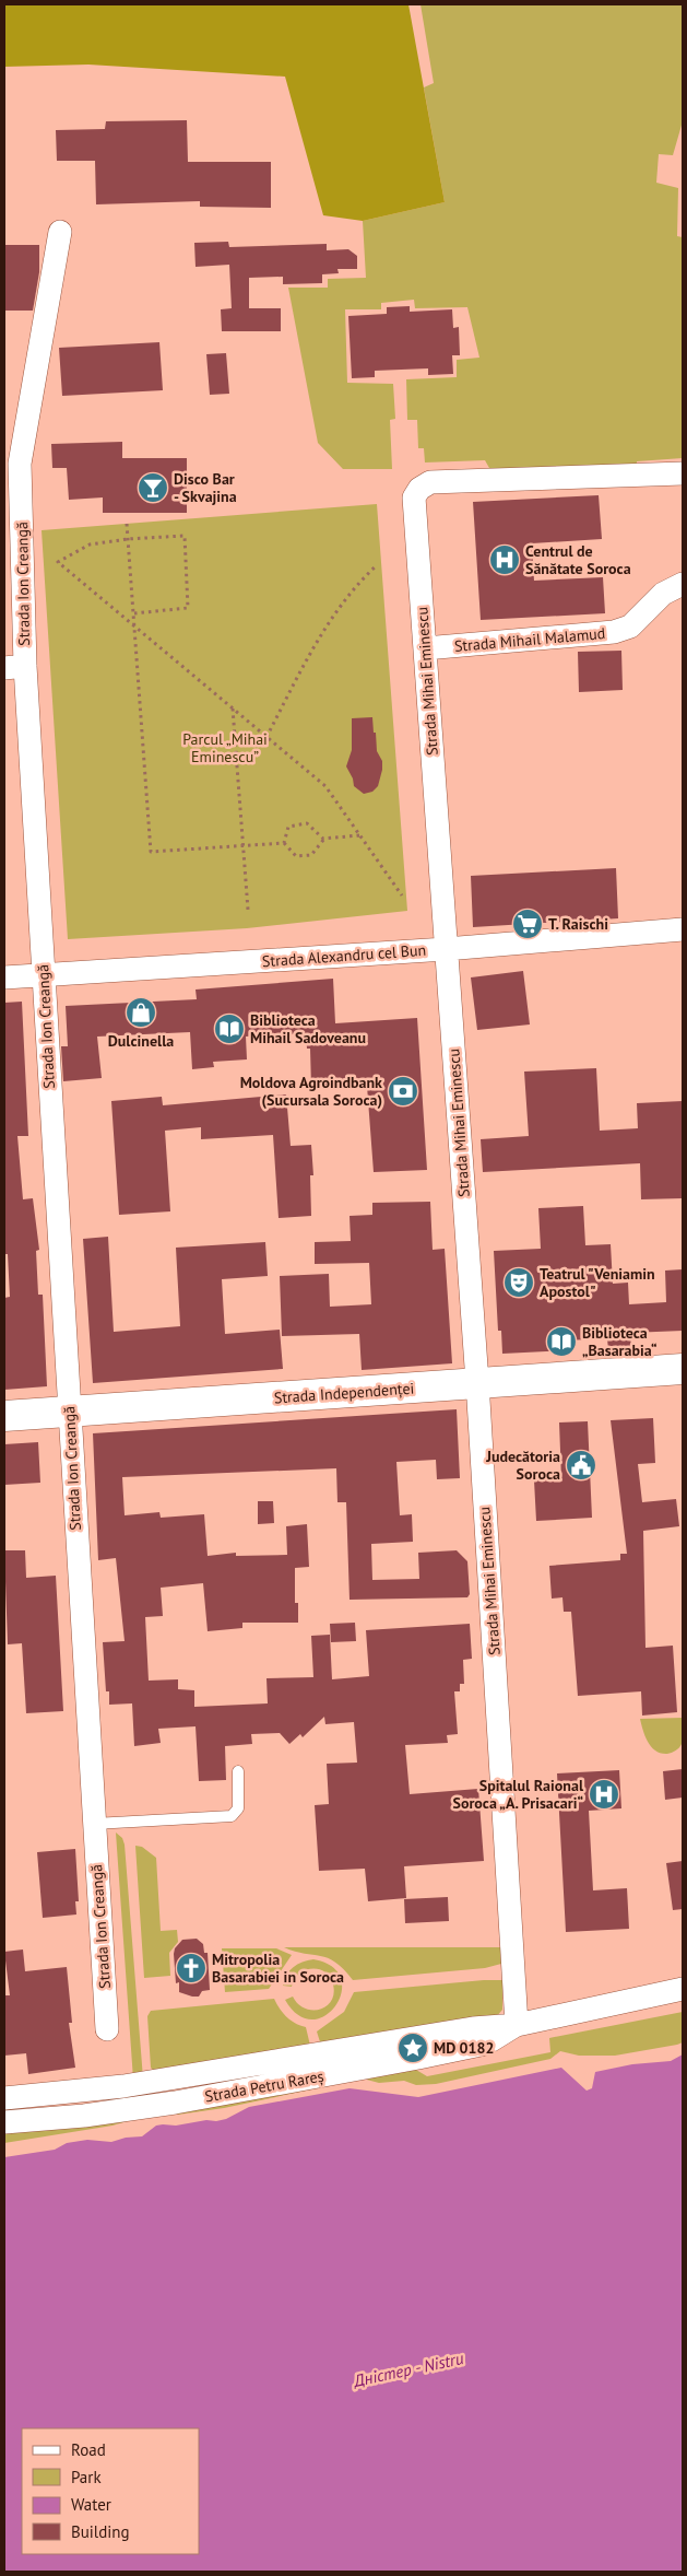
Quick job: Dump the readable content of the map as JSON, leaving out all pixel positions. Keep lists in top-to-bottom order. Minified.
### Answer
{"streets":{"main road":["Strada Independenței"],"street":["Strada Ion Creangă","Strada Mihail Malamud","Strada Mihai Eminescu","Strada Alexandru cel Bun","Strada Petru Rareș"]},"crossings":[["Strada Ion Creangă","Strada Alexandru cel Bun"],["Strada Ion Creangă","Strada Independenței"],["Strada Mihail Malamud","Strada Mihai Eminescu"],["Strada Mihai Eminescu","Strada Alexandru cel Bun"],["Strada Mihai Eminescu","Strada Independenței"],["Strada Mihai Eminescu","Strada Petru Rareș"]],"water":["Дністер - Nistru"],"parks":["Parcul „Mihai Eminescu”"],"places":{"bar":["Disco Bar - Skvajina"],"hospital":["Centrul de Sănătate Soroca","Spitalul Raional Soroca „A. Prisacari“"],"supermarket":["T. Raischi"],"shop":["Dulcinella"],"library":["Biblioteca Mihail Sadoveanu","Biblioteca „Basarabia“"],"bank":["Moldova Agroindbank (Sucursala Soroca)"],"theatre":["Teatrul \"Veniamin Apostol\""],"public building":["Judecătoria Soroca"],"church":["Mitropolia Basarabiei in Soroca"],"place":["MD 0182"]},"legend":["Road","Park","Water","Building"]}
